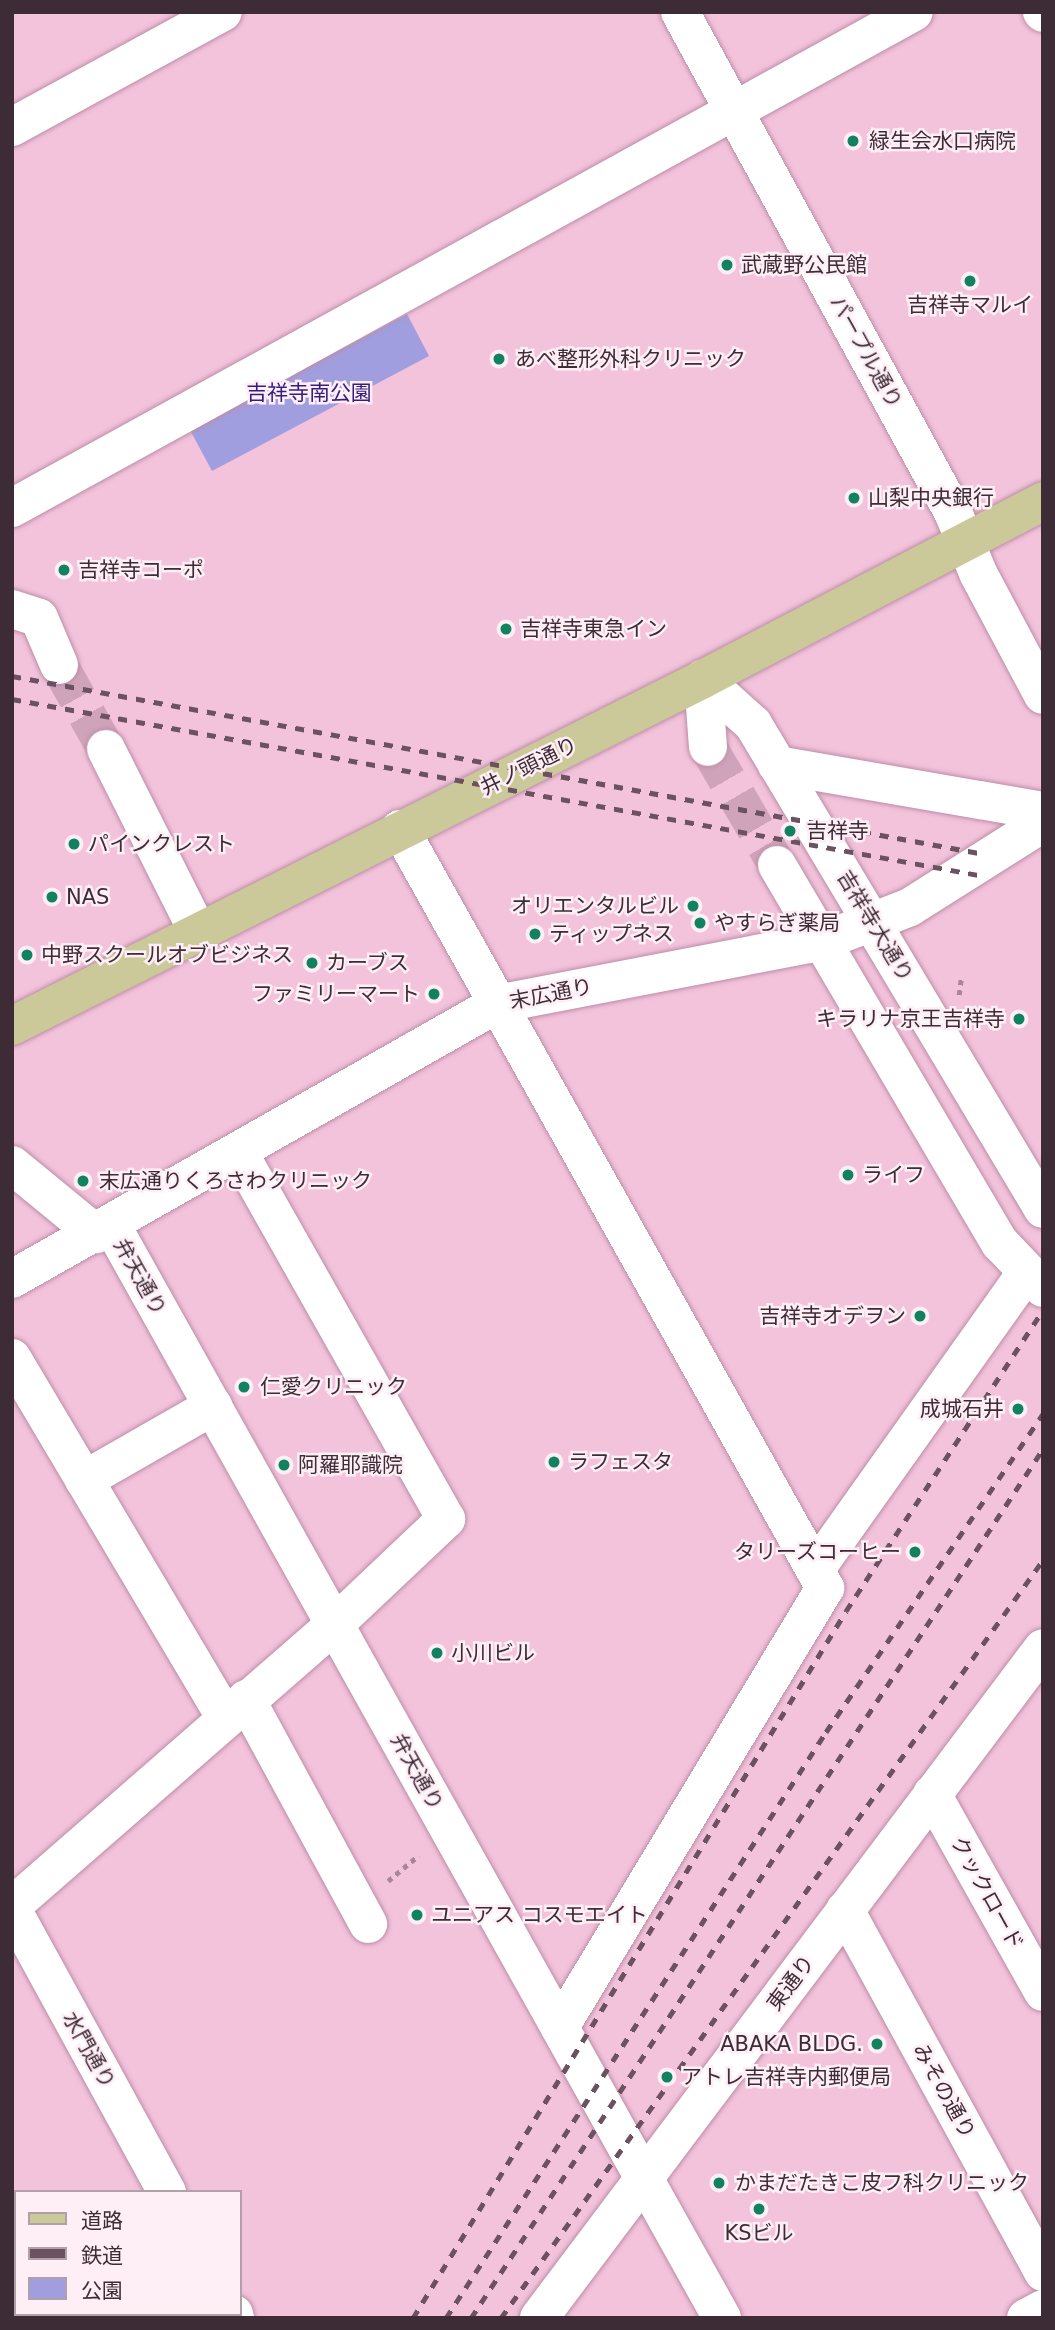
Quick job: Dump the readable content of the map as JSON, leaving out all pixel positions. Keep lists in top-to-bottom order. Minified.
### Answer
{"streets":{"main road":["井ノ頭通り"],"street":["パープル通り","吉祥寺大通り","末広通り","弁天通り","クックロード","東通り","水門通り","みその通り"]},"crossings":[["パープル通り","井ノ頭通り"],["井ノ頭通り","吉祥寺大通り"],["吉祥寺大通り","末広通り"],["末広通り","弁天通り"],["弁天通り","東通り"],["クックロード","東通り"],["東通り","みその通り"]],"parks":["吉祥寺南公園"],"places":["緑生会水口病院","武蔵野公民館","吉祥寺マルイ","あべ整形外科クリニック","山梨中央銀行","吉祥寺コーポ","吉祥寺東急イン","吉祥寺","パインクレスト","NAS","オリエンタルビル","やすらぎ薬局","ティップネス","中野スクールオブビジネス","カーブス","ファミリーマート","キラリナ京王吉祥寺","ライフ","末広通りくろさわクリニック","吉祥寺オデヲン","仁愛クリニック","成城石井","ラフェスタ","阿羅耶識院","タリーズコーヒー","小川ビル","ユニアス コスモエイト","ABAKA BLDG.","アトレ吉祥寺内郵便局","かまだたきこ皮フ科クリニック","KSビル"],"legend":["道路","鉄道","公園"]}
